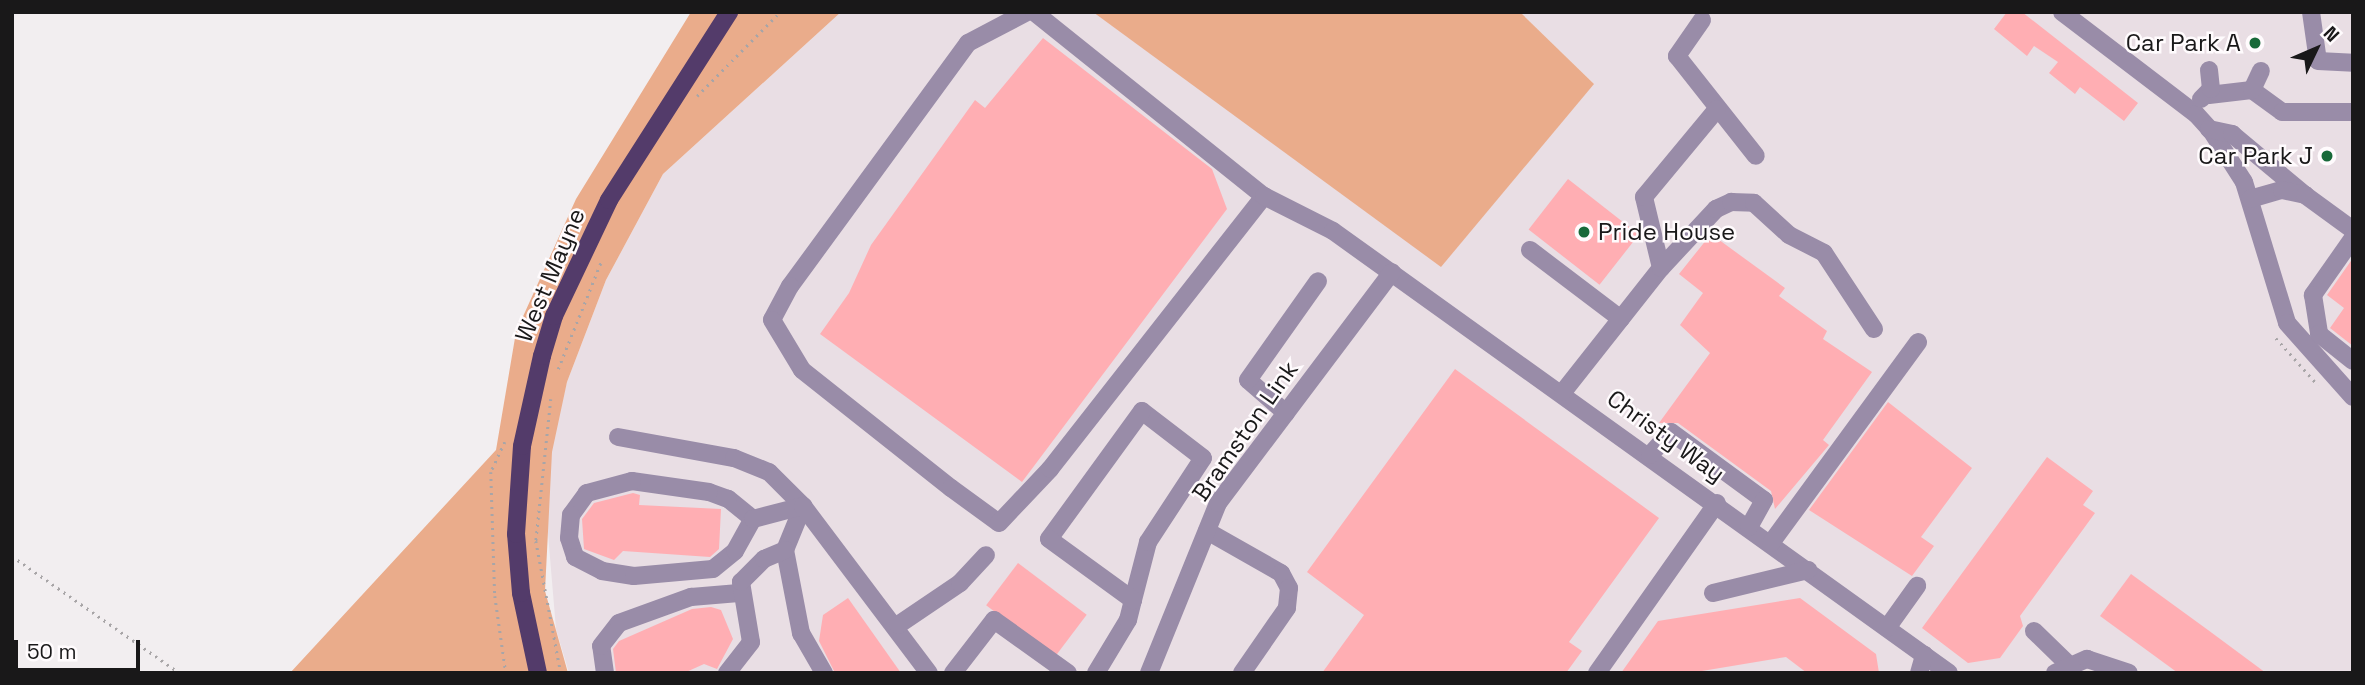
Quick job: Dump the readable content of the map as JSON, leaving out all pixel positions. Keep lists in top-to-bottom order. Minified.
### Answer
{"streets":{"main road":["West Mayne"],"street":["Bramston Link","Christy Way"]},"crossings":[["Bramston Link","Christy Way"]],"places":["Car Park A","Car Park J","Pride House"],"scale_bar":"50 m","north":"top right"}
